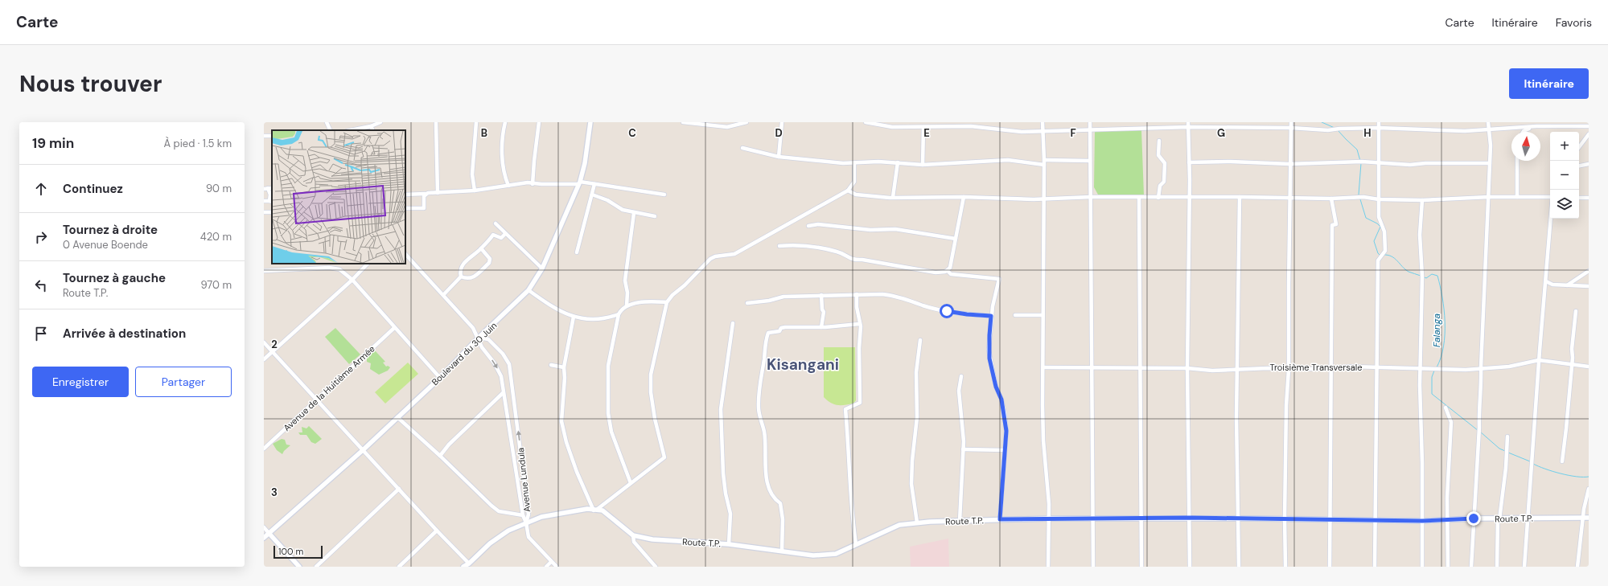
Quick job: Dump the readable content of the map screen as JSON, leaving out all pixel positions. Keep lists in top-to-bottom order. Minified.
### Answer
{"streets":{"street":["Boulevard du 30 Juin","Troisième Transversale","Avenue de la Huitième Armée","Avenue Lundula","Route T.P."]},"crossings":[["Boulevard du 30 Juin","Avenue Lundula"]],"districts":["Kisangani"],"water":["Falanga"],"scale_bar":"100 m","north":"top","page":{"header":"Carte","nav":["Carte","Itinéraire","Favoris"],"buttons":["Itinéraire",["Enregistrer","Partager"]],"title":"Nous trouver","heading":["19 min","À pied · 1.5 km"],"map_buttons":["+","−"],"list":[["Continuez","90 m"],["Tournez à droite","0 Avenue Boende","420 m"],["Tournez à gauche","Route T.P.","970 m"],"Arrivée à destination"],"scale":"100 m"},"grid":{"columns":["B","C","D","E","F","G","H"],"rows":["2","3"]}}
